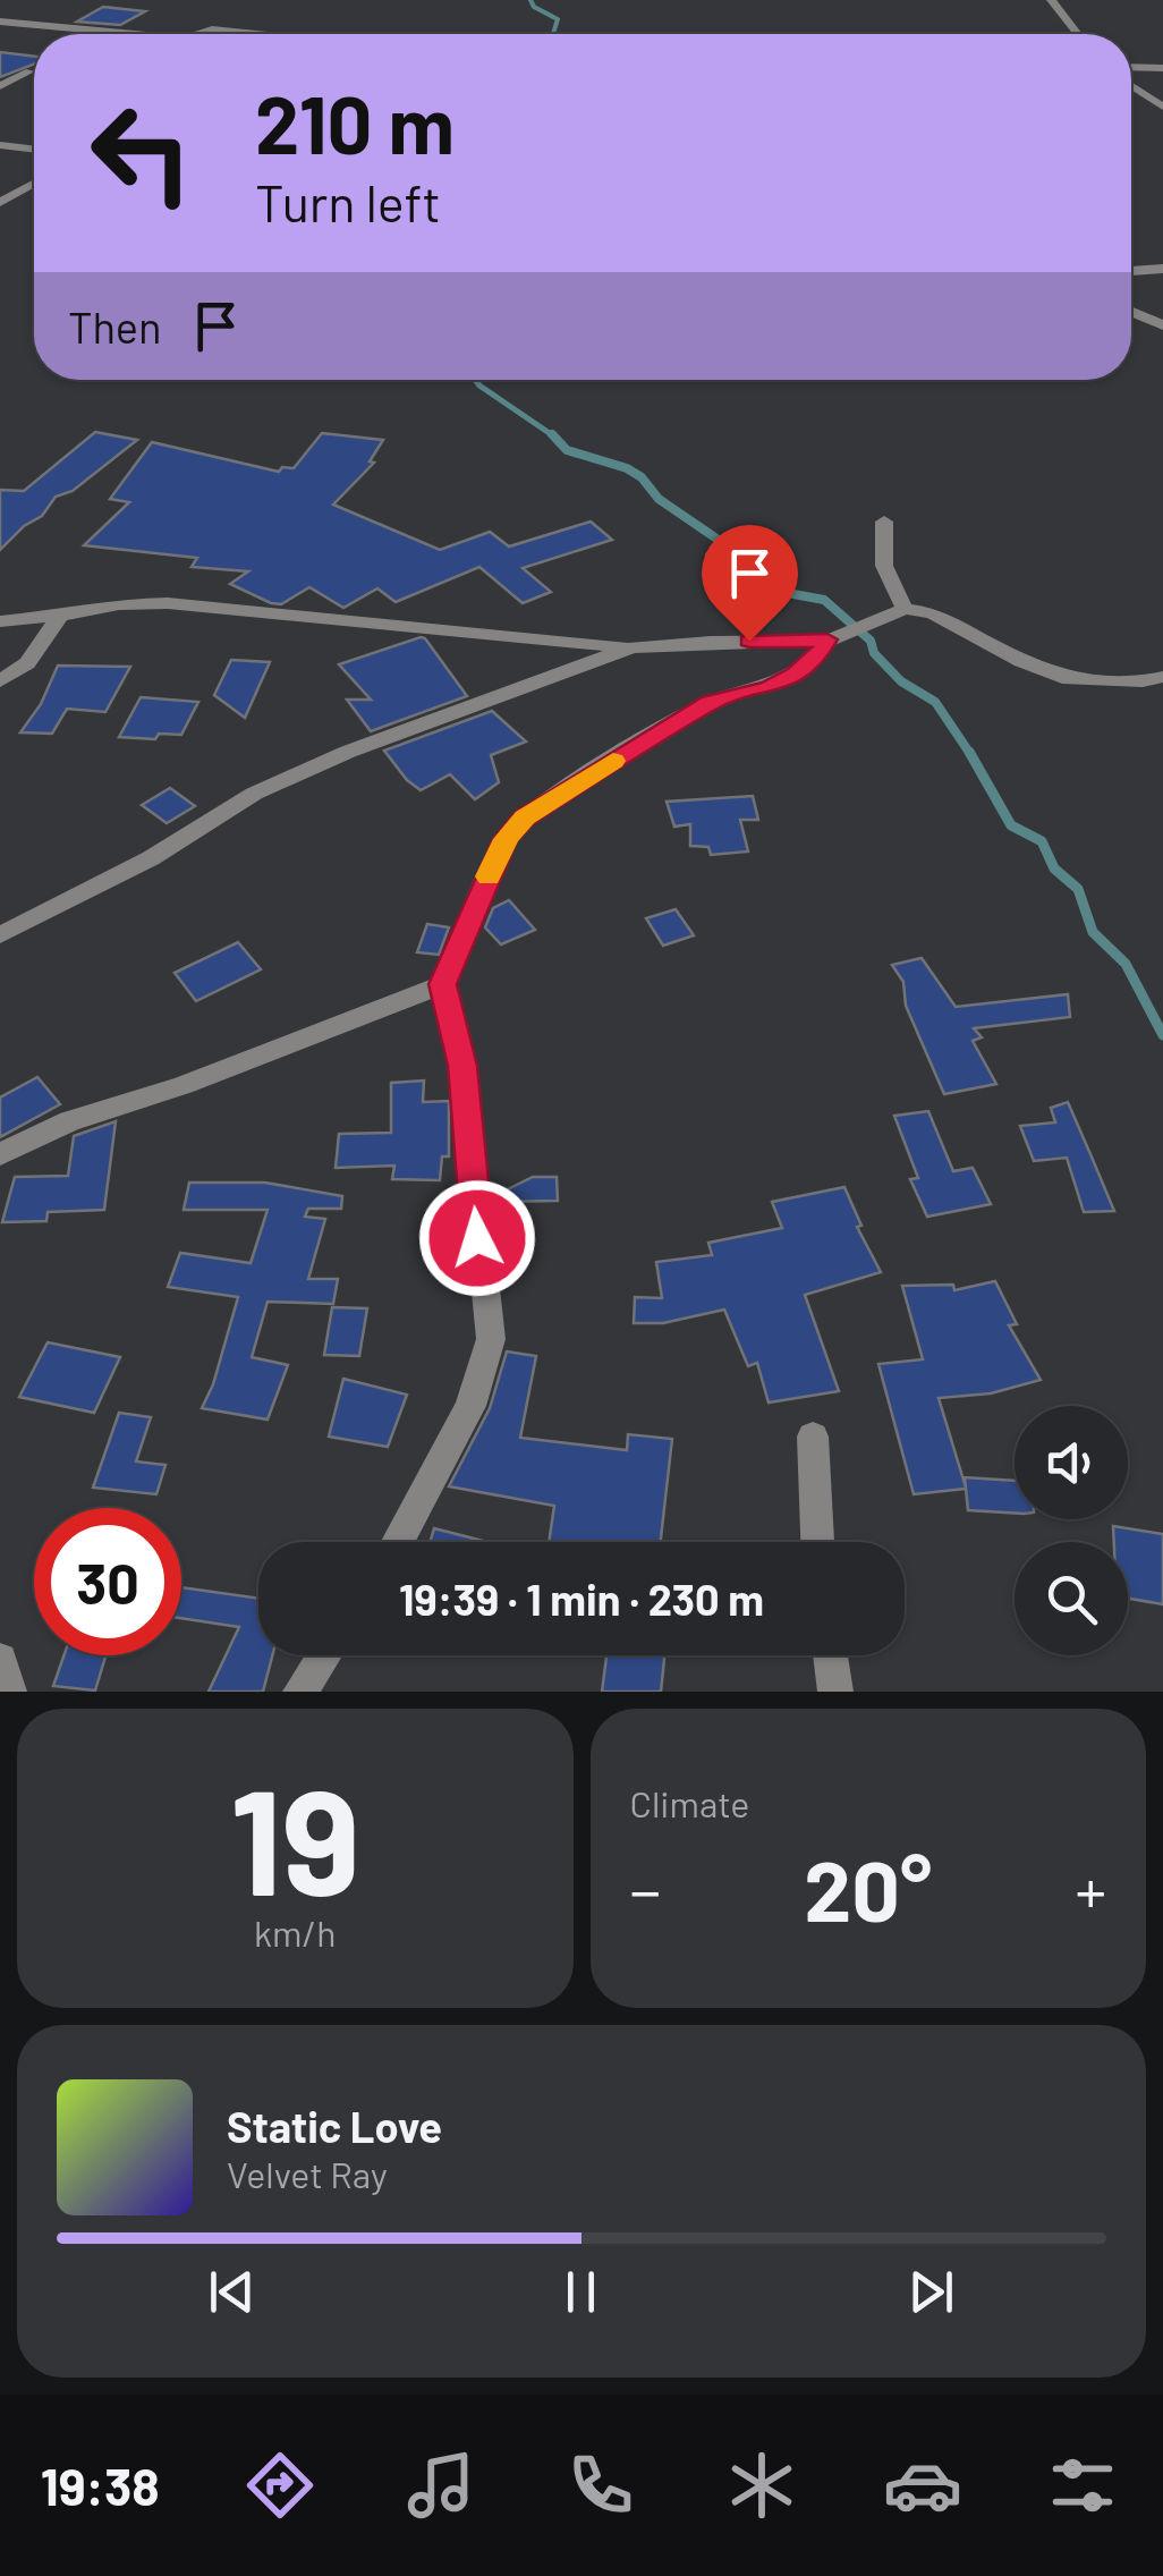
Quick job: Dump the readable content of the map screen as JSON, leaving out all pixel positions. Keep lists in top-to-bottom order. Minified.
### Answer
{"page":{"turn":["210 m","Turn left"],"then":"Then","limit":"30","trip":"19:39 · 1 min · 230 m","tile":[["19","km/h"],"Climate"],"heat":["−","20°","+"],"song":["Static Love","Velvet Ray"],"tabs":"19:38"}}
